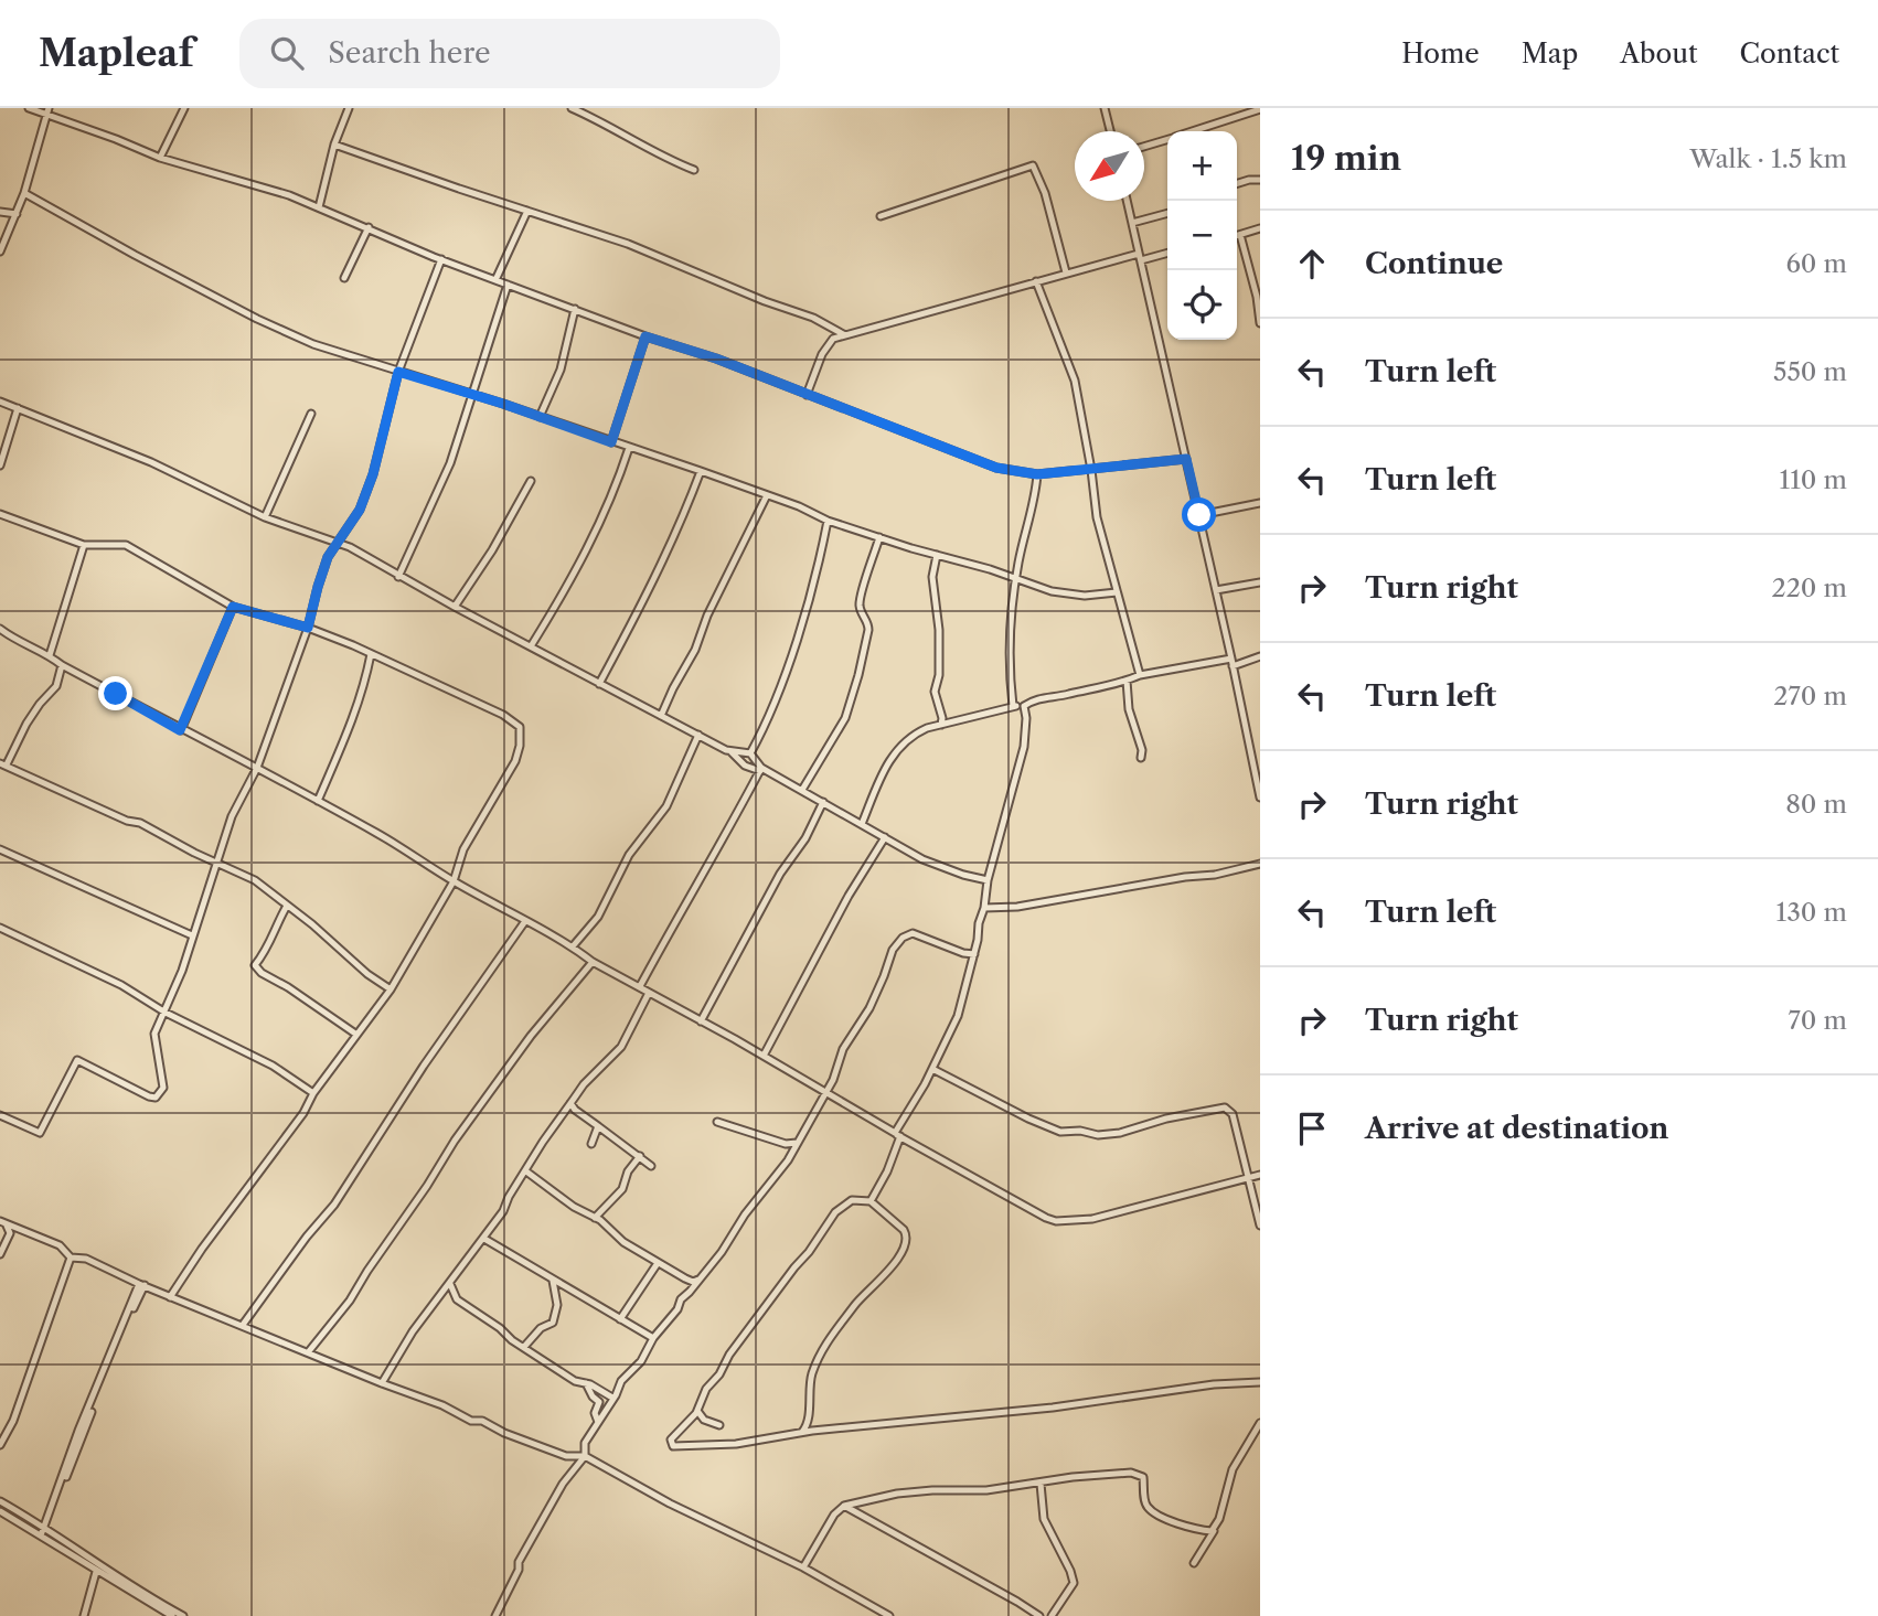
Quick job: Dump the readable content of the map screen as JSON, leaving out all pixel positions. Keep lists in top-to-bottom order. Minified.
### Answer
{"north":"bottom left","page":{"header":"Mapleaf","search":"Search here","nav":["Home","Map","About","Contact"],"heading":["19 min","Walk · 1.5 km"],"map_buttons":["+","−"],"list":[["Continue","60 m"],["Turn left","550 m"],["Turn left","110 m"],["Turn right","220 m"],["Turn left","270 m"],["Turn right","80 m"],["Turn left","130 m"],["Turn right","70 m"],"Arrive at destination"]}}
